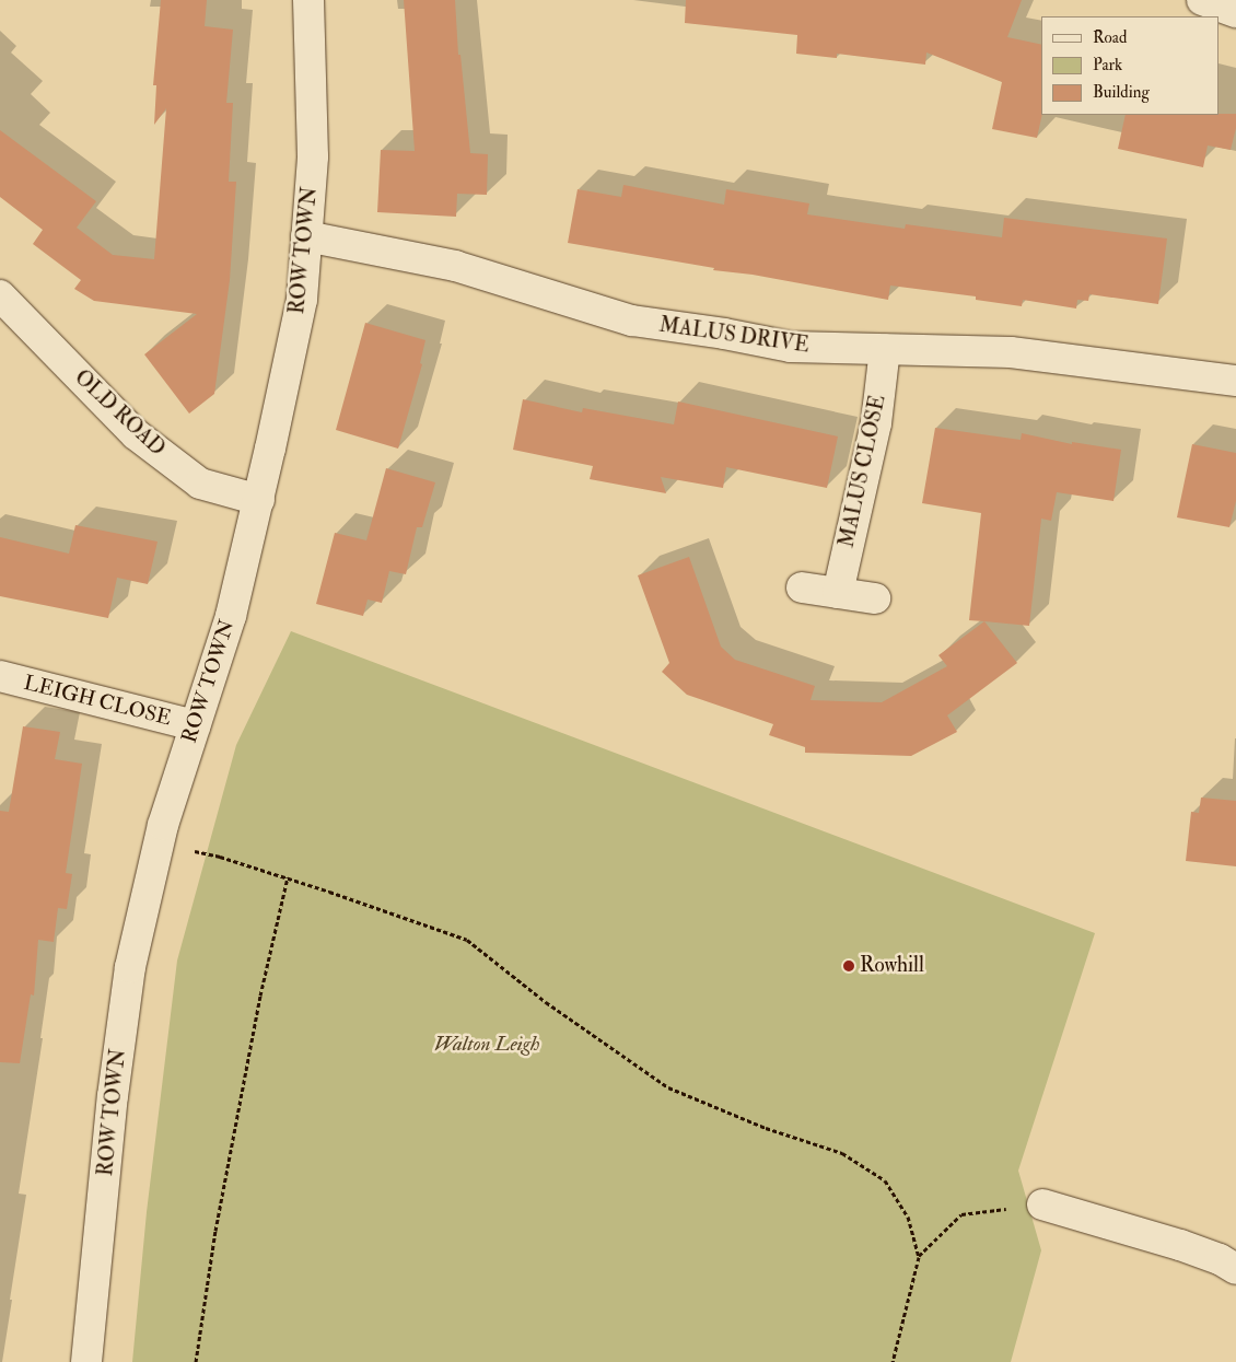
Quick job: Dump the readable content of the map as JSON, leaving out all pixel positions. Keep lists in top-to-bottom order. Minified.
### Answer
{"streets":{"street":["ROW TOWN","MALUS DRIVE","OLD ROAD","MALUS CLOSE","LEIGH CLOSE"]},"crossings":[["ROW TOWN","MALUS DRIVE"],["ROW TOWN","OLD ROAD"],["ROW TOWN","LEIGH CLOSE"],["MALUS DRIVE","MALUS CLOSE"]],"parks":["Walton Leigh"],"places":["Rowhill"],"legend":["Road","Park","Building"]}
